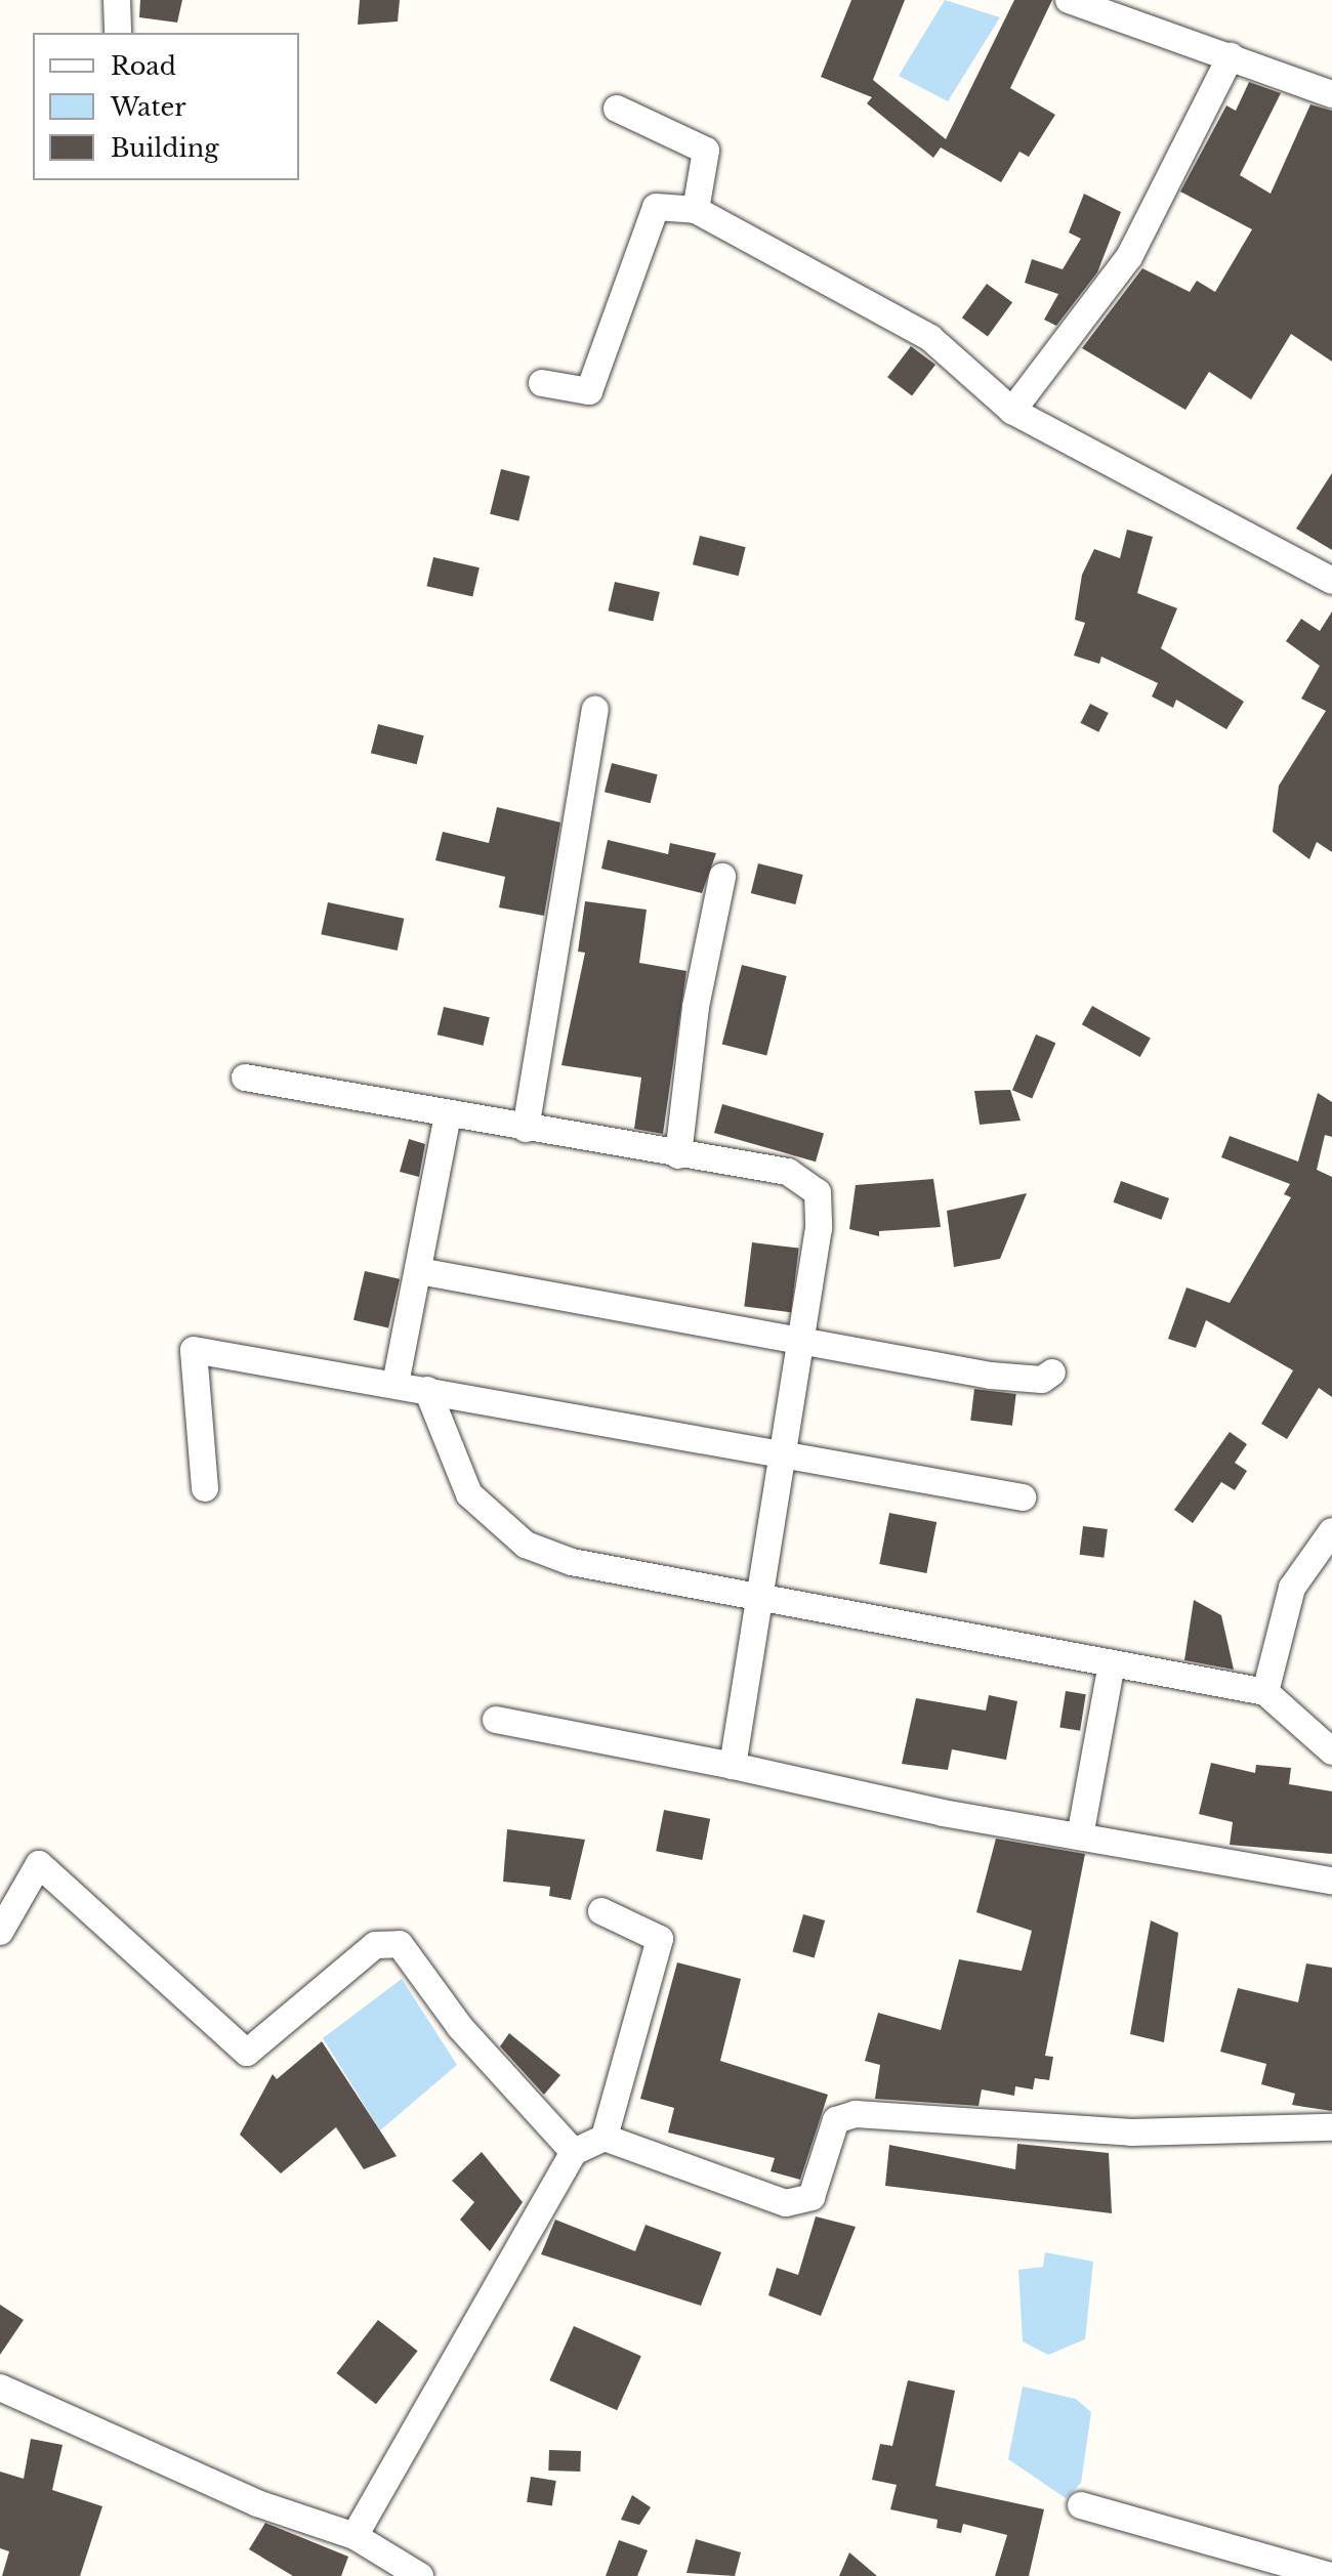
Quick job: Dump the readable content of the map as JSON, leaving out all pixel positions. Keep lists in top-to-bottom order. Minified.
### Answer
{"legend":["Road","Water","Building"]}
